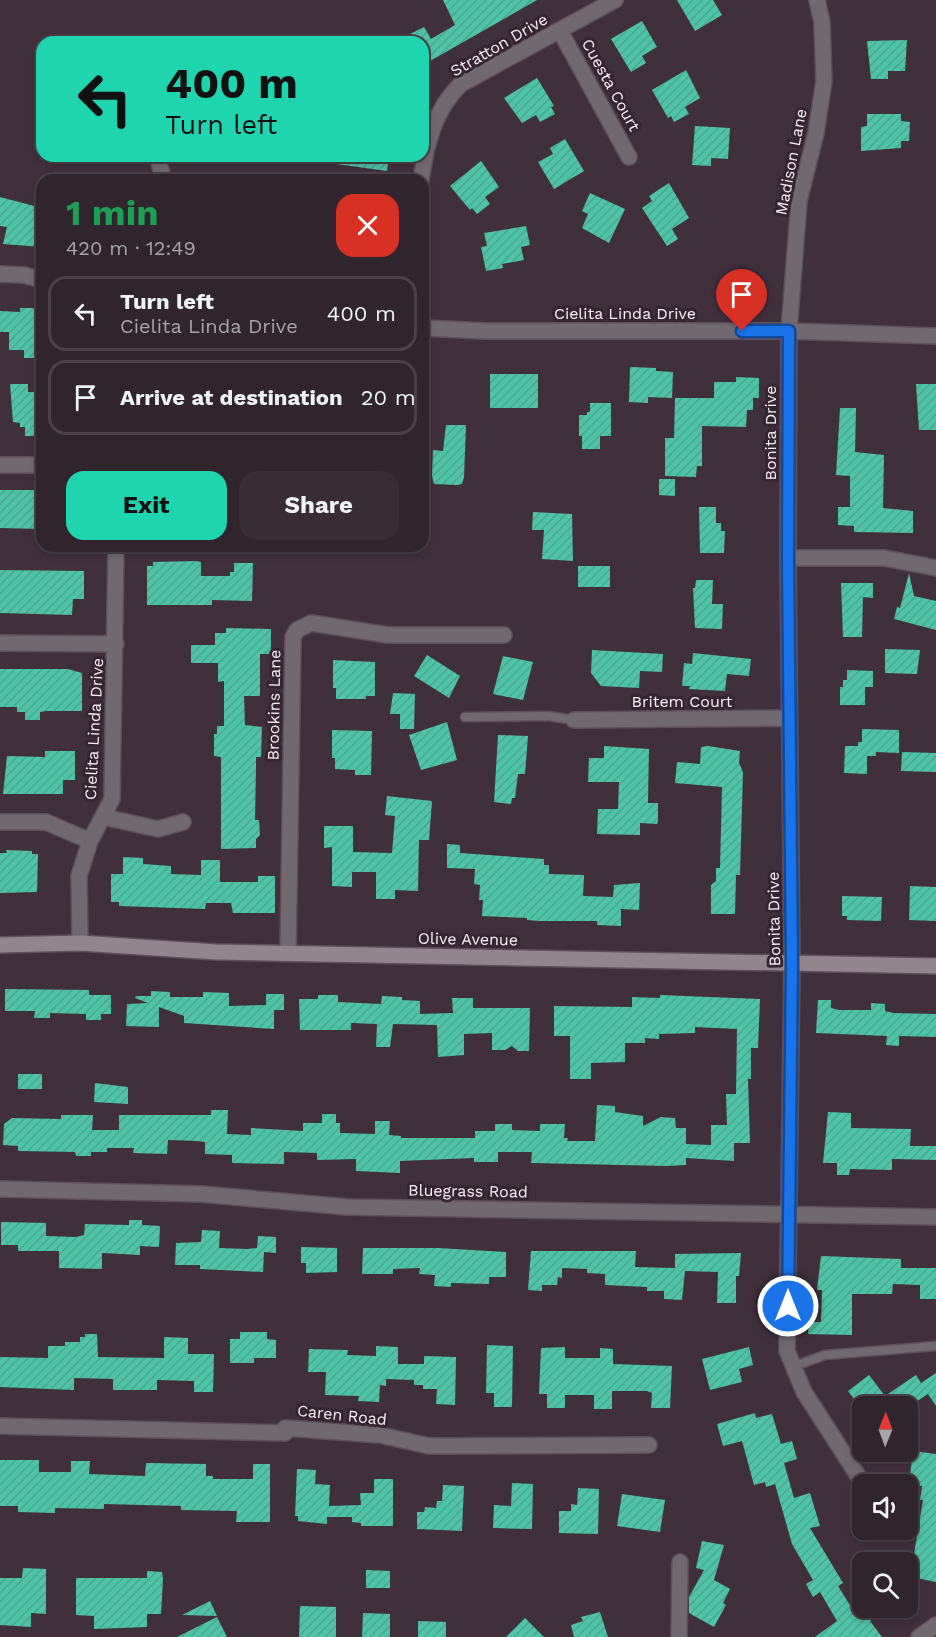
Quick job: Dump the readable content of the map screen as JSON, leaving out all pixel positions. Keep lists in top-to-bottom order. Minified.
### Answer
{"streets":{"main road":["Olive Avenue"],"street":["Stratton Drive","Cuesta Court","Madison Lane","Cielita Linda Drive","Bonita Drive","Britem Court","Brookins Lane","Bluegrass Road","Caren Road"]},"crossings":[["Stratton Drive","Cuesta Court"],["Madison Lane","Cielita Linda Drive"],["Madison Lane","Bonita Drive"],["Cielita Linda Drive","Bonita Drive"],["Cielita Linda Drive","Olive Avenue"],["Bonita Drive","Britem Court"],["Bonita Drive","Olive Avenue"],["Bonita Drive","Bluegrass Road"],["Brookins Lane","Olive Avenue"]],"north":"top","page":{"turn":["400 m","Turn left"],"heading":["1 min","420 m · 12:49"],"list":[{"name":"Turn left","note":"Cielita Linda Drive","value":"400 m"},{"name":"Arrive at destination","value":"20 m"}],"buttons":["Exit","Share"]}}
